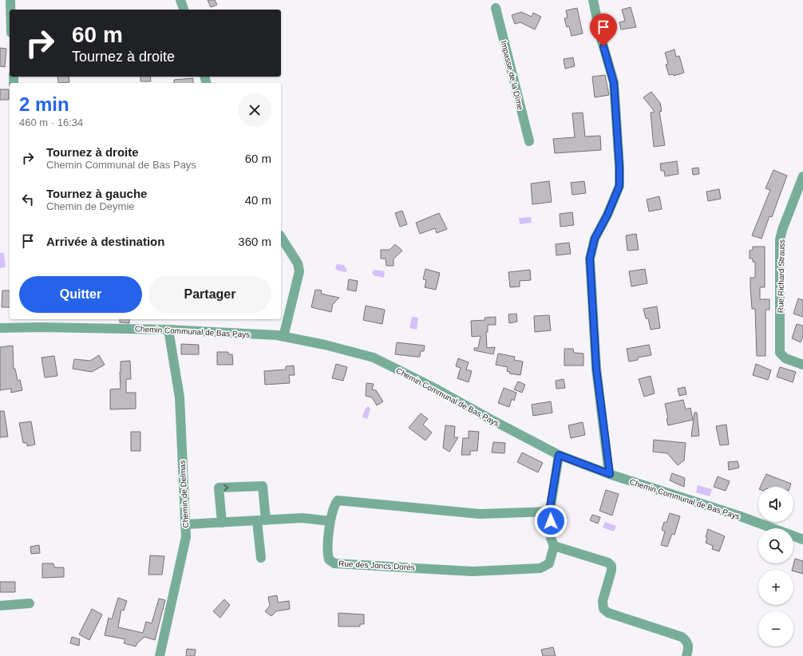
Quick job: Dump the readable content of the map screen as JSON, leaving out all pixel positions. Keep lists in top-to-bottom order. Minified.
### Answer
{"streets":{"street":["Impasse de la Dîme","Rue Richard Strauss","Chemin Communal de Bas Pays","Chemin de Delmas","Rue des Joncs Dorés"]},"crossings":[["Chemin Communal de Bas Pays","Chemin de Delmas"],["Chemin Communal de Bas Pays","Rue des Joncs Dorés"]],"page":{"turn":["60 m","Tournez à droite"],"heading":["2 min","460 m · 16:34"],"list":[{"name":"Tournez à droite","note":"Chemin Communal de Bas Pays","value":"60 m"},{"name":"Tournez à gauche","note":"Chemin de Deymie","value":"40 m"},{"name":"Arrivée à destination","value":"360 m"}],"buttons":["Quitter","Partager"],"map_buttons":["+","−"]}}
